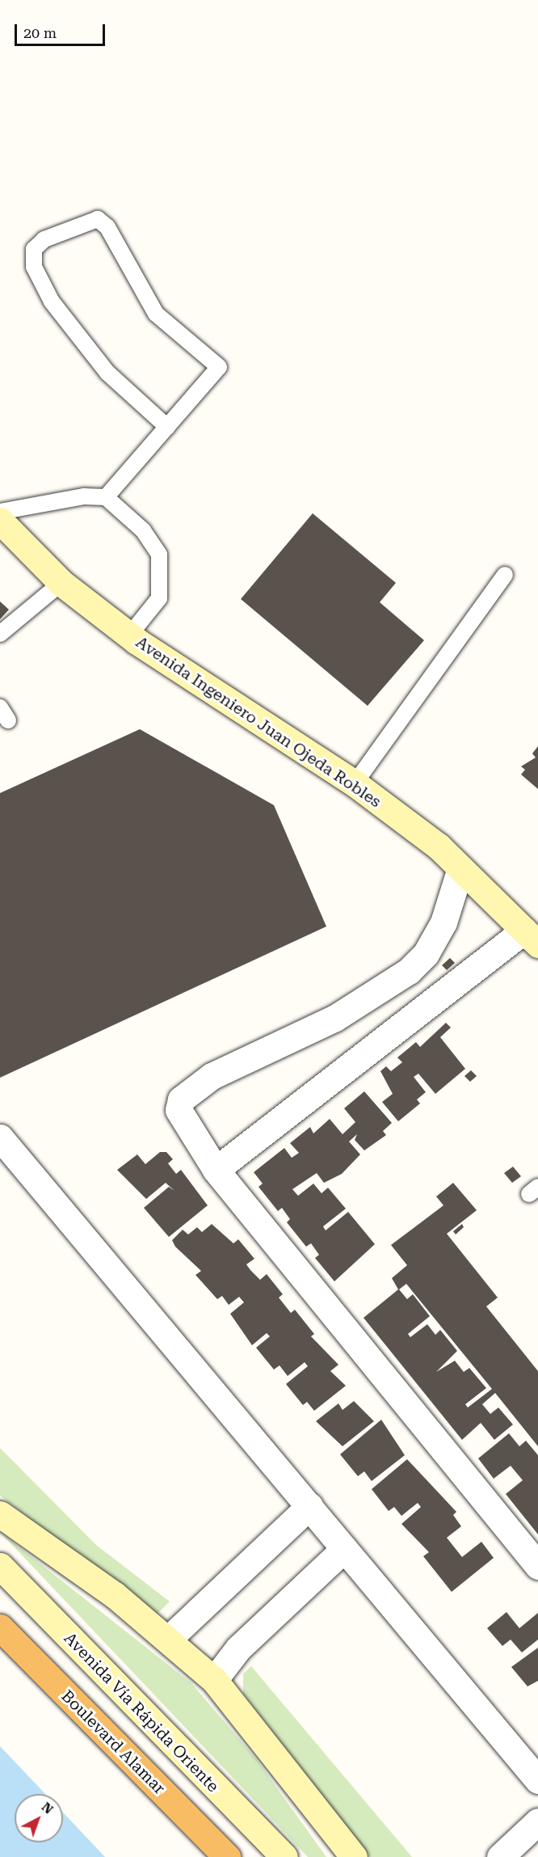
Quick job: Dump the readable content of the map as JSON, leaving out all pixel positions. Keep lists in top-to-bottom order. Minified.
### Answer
{"streets":{"highway":["Boulevard Alamar"],"main road":["Avenida Ingeniero Juan Ojeda Robles","Avenida Vía Rápida Oriente"]},"scale_bar":"20 m","north":"top right"}
